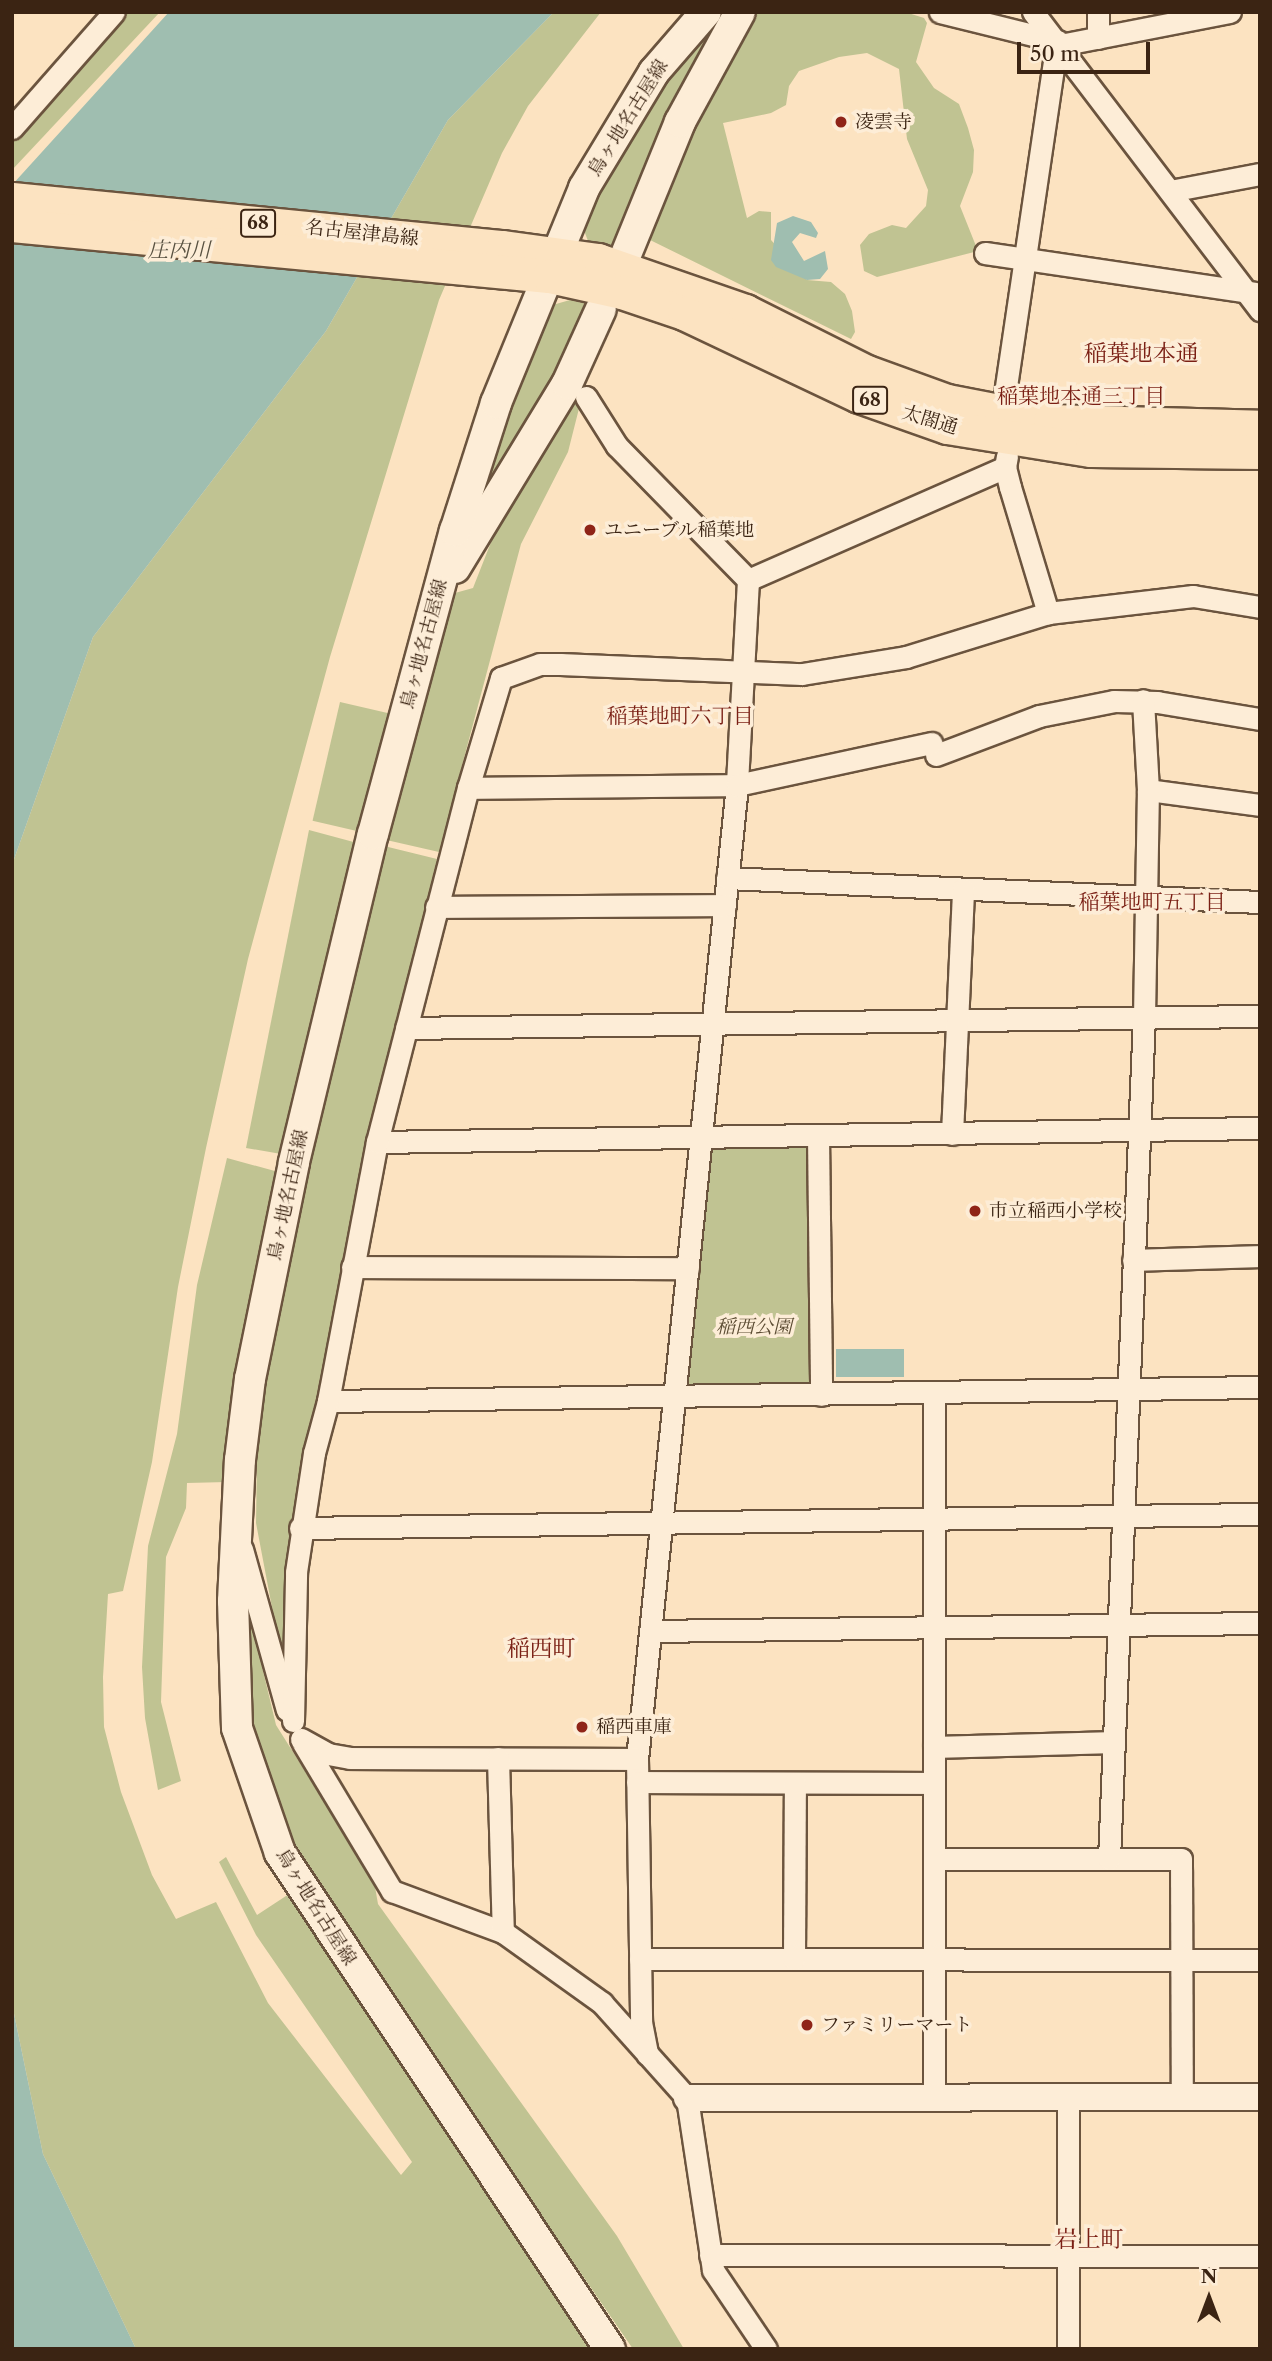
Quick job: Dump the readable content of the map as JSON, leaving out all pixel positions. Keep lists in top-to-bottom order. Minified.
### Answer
{"streets":{"main road":["鳥ヶ地名古屋線","68","名古屋津島線","太閤通"]},"crossings":[["鳥ヶ地名古屋線","太閤通"],["名古屋津島線","太閤通"]],"districts":["稲葉地本通","稲葉地本通三丁目","稲葉地町六丁目","稲葉地町五丁目","稲西町","岩上町"],"water":["庄内川"],"parks":["稲西公園"],"places":["凌雲寺","ユニーブル稲葉地","市立稲西小学校","稲西車庫","ファミリーマート"],"scale_bar":"50 m","north":"top"}
